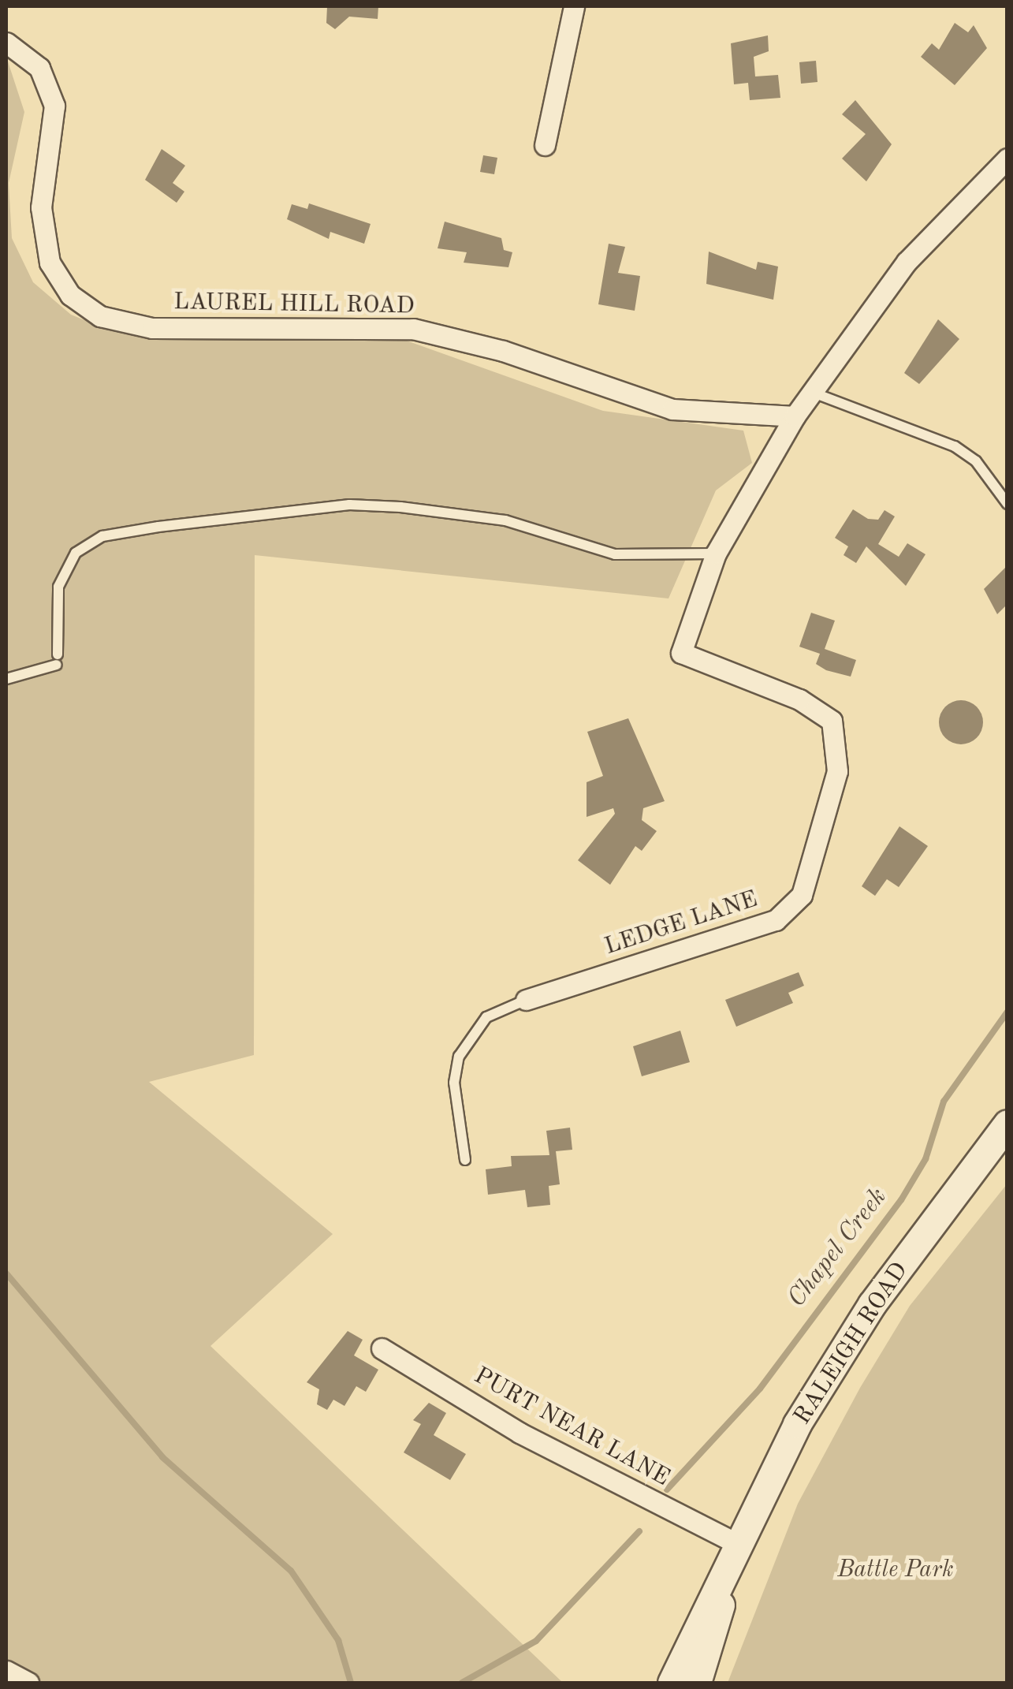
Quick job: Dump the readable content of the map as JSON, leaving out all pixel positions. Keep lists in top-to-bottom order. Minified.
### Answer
{"streets":{"main road":["RALEIGH ROAD"],"street":["LAUREL HILL ROAD","LEDGE LANE","PURT NEAR LANE"]},"crossings":[["LAUREL HILL ROAD","LEDGE LANE"],["RALEIGH ROAD","PURT NEAR LANE"]],"water":["Chapel Creek"],"parks":["Battle Park"]}
